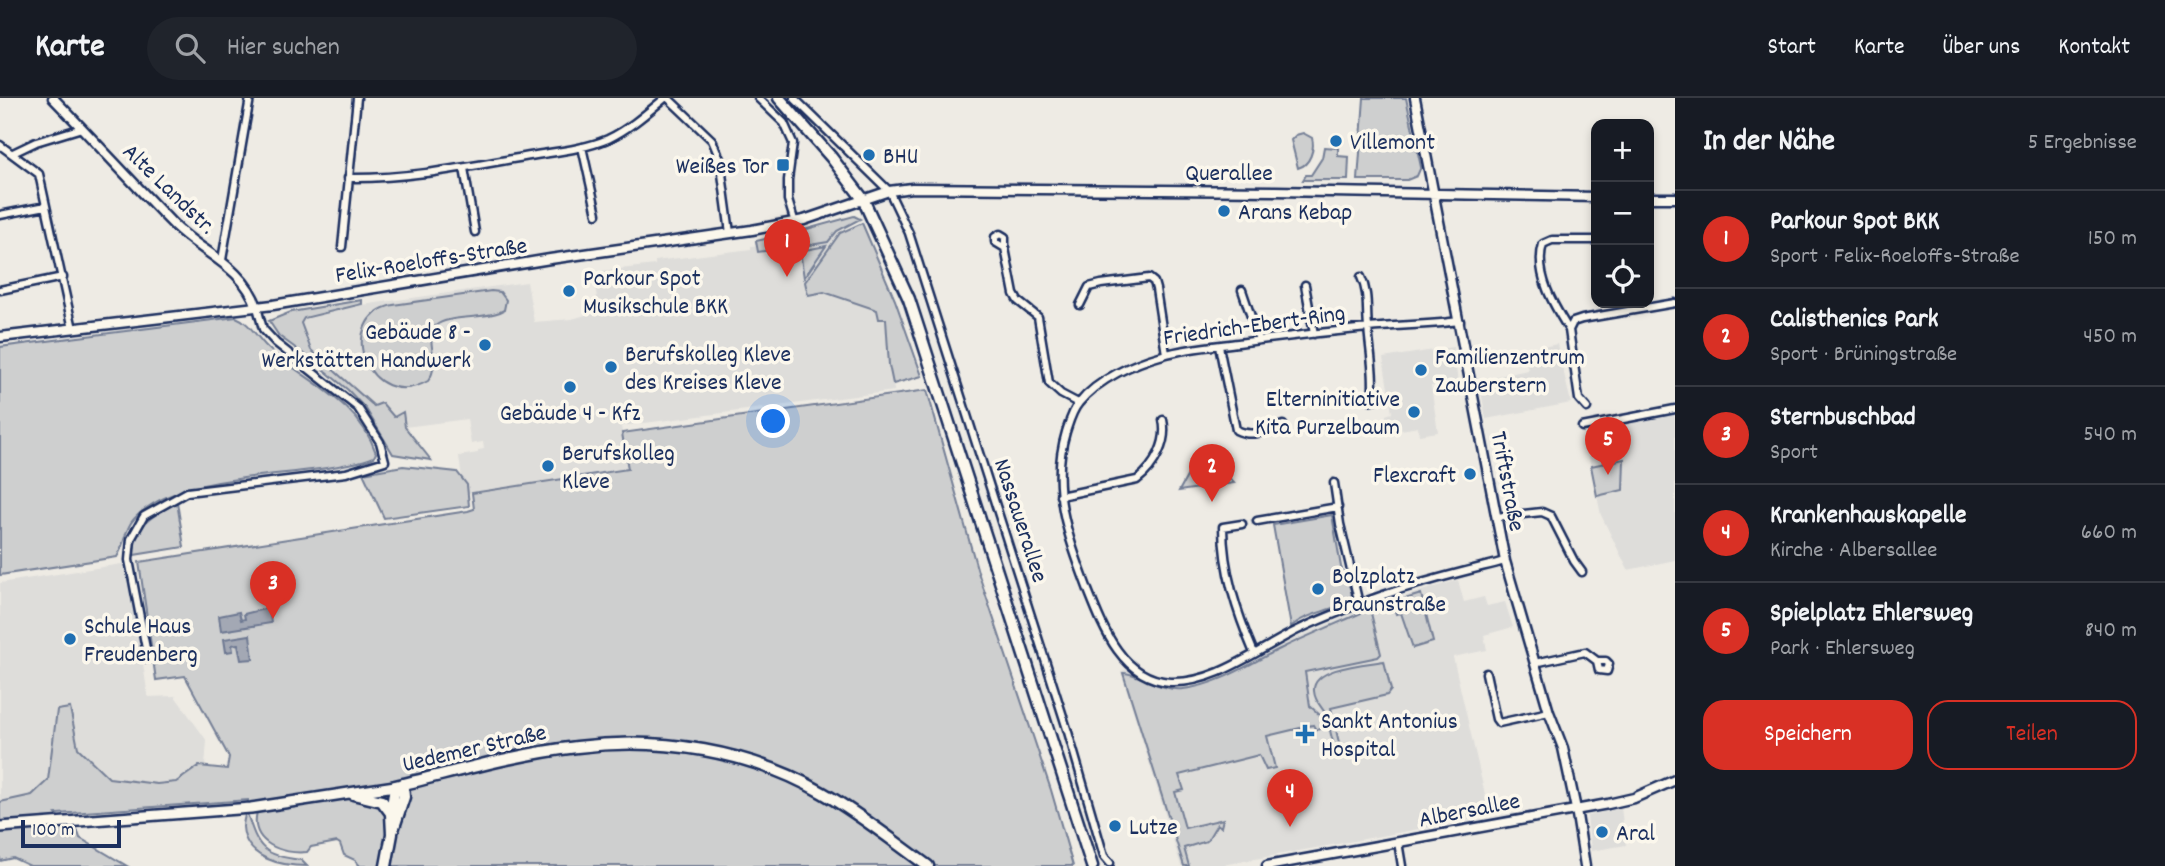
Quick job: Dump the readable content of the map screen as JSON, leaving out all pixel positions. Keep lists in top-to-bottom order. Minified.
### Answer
{"streets":{"main road":["Nassauerallee","Uedemer Straße"],"street":["Querallee","Alte Landstr.","Felix-Roeloffs-Straße","Friedrich-Ebert-Ring","Triftstraße","Albersallee"]},"crossings":[["Querallee","Felix-Roeloffs-Straße"],["Querallee","Triftstraße"],["Querallee","Nassauerallee"],["Alte Landstr.","Felix-Roeloffs-Straße"],["Felix-Roeloffs-Straße","Nassauerallee"],["Friedrich-Ebert-Ring","Triftstraße"],["Triftstraße","Albersallee"]],"places":{"other":["Villemont","BHU","Arans Kebap","Parkour Spot Musikschule BKK","Gebäude 8 - Werkstätten Handwerk","Berufskolleg Kleve des Kreises Kleve","Familienzentrum Zauberstern","Gebäude 4 - Kfz","Elterninitiative Kita Purzelbaum","Berufskolleg Kleve","Flexcraft","Bolzplatz Braunstraße","Schule Haus Freudenberg","Lutze","Aral"],"transit":["Weißes Tor"],"health":["Sankt Antonius Hospital"]},"scale_bar":"100 m","page":{"header":"Karte","search":"Hier suchen","nav":["Start","Karte","Über uns","Kontakt"],"heading":["In der Nähe","5 Ergebnisse"],"map_buttons":["+","−"],"list":[{"mark":"1","name":"Parkour Spot BKK","note":"Sport · Felix-Roeloffs-Straße","value":"150 m"},{"mark":"2","name":"Calisthenics Park","note":"Sport · Brüningstraße","value":"450 m"},{"mark":"3","name":"Sternbuschbad","note":"Sport","value":"540 m"},{"mark":"4","name":"Krankenhauskapelle","note":"Kirche · Albersallee","value":"660 m"},{"mark":"5","name":"Spielplatz Ehlersweg","note":"Park · Ehlersweg","value":"840 m"}],"pins":["1","5","2","3","4"],"buttons":["Speichern","Teilen"],"scale":"100 m"}}
